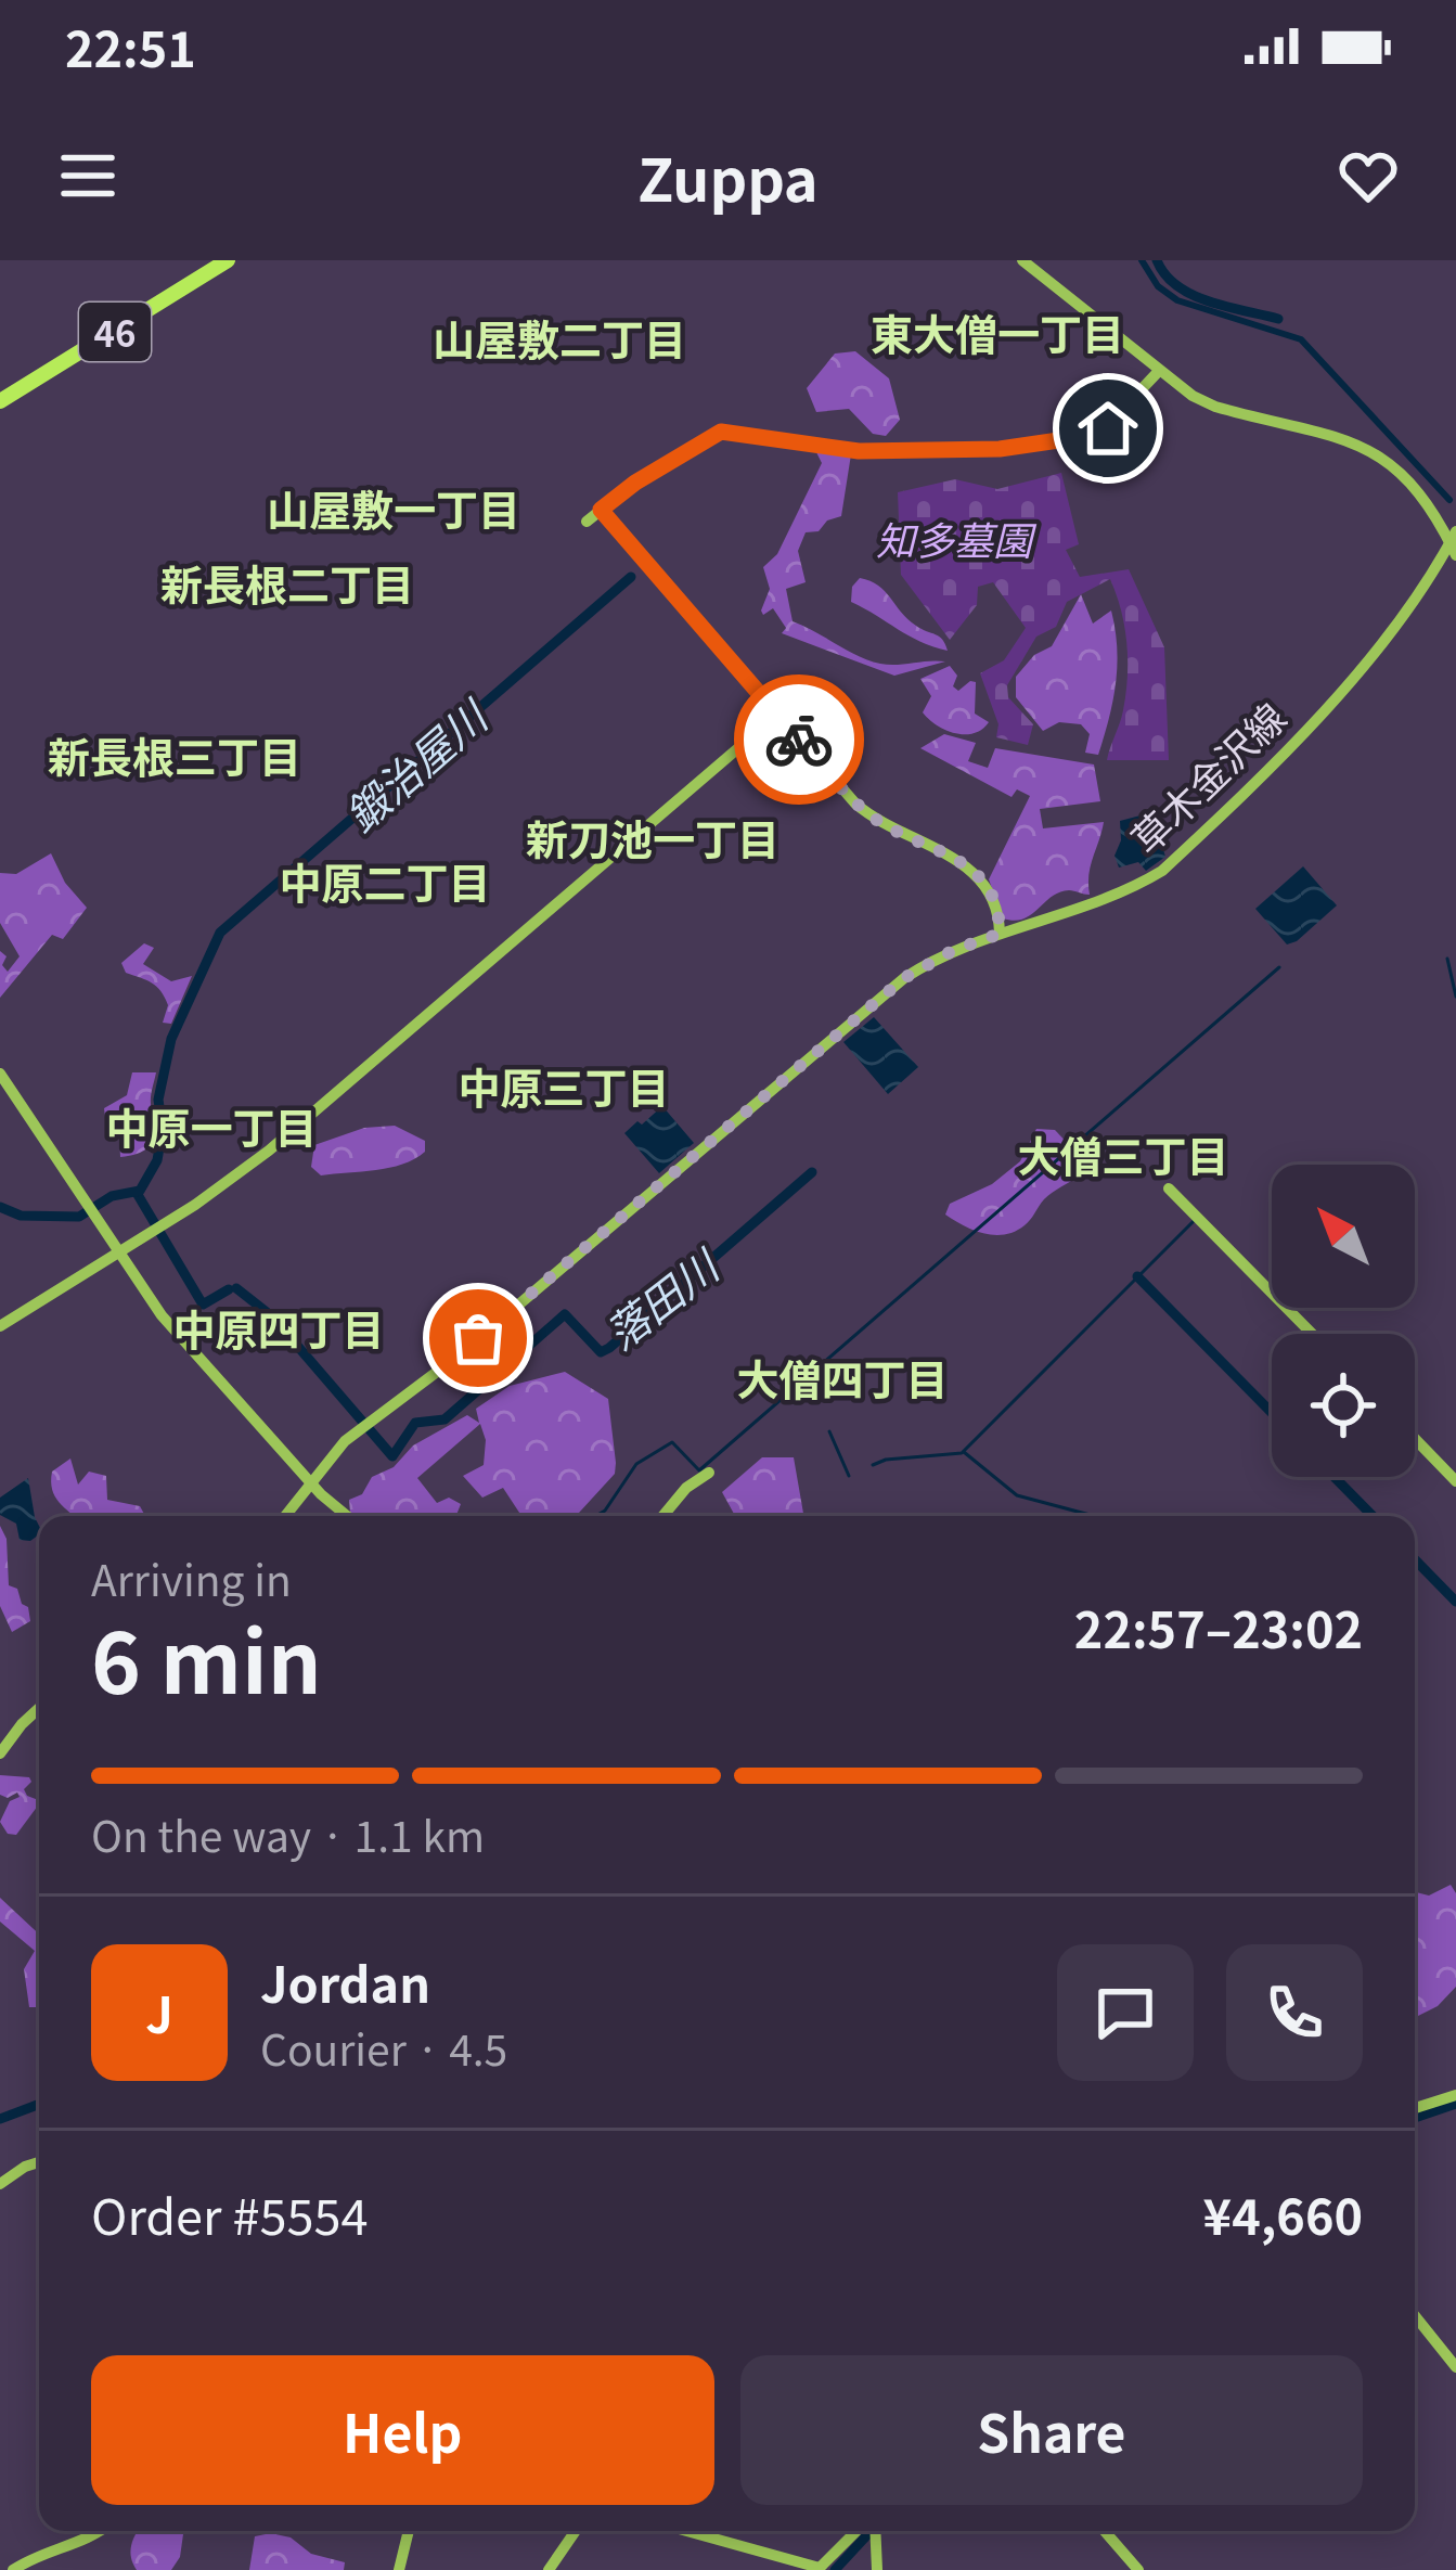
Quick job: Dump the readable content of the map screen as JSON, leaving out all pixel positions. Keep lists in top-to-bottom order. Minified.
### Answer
{"streets":{"main road":["46"],"street":["草木金沢線"]},"districts":["東大僧一丁目","山屋敷二丁目","山屋敷一丁目","新長根二丁目","新長根三丁目","新刀池一丁目","中原二丁目","中原三丁目","中原一丁目","大僧三丁目","中原四丁目","大僧四丁目"],"water":["鍛治屋川","落田川"],"parks":["知多墓園"],"north":"top left","page":{"status":"22:51","header":"Zuppa","heading":["6 min","Arriving in","22:57–23:02"],"panel":["Jordan","Courier · 4.5","Order #5554","¥4,660"],"bar":"On the way · 1.1 km","round":"J","buttons":["Help","Share"]}}
